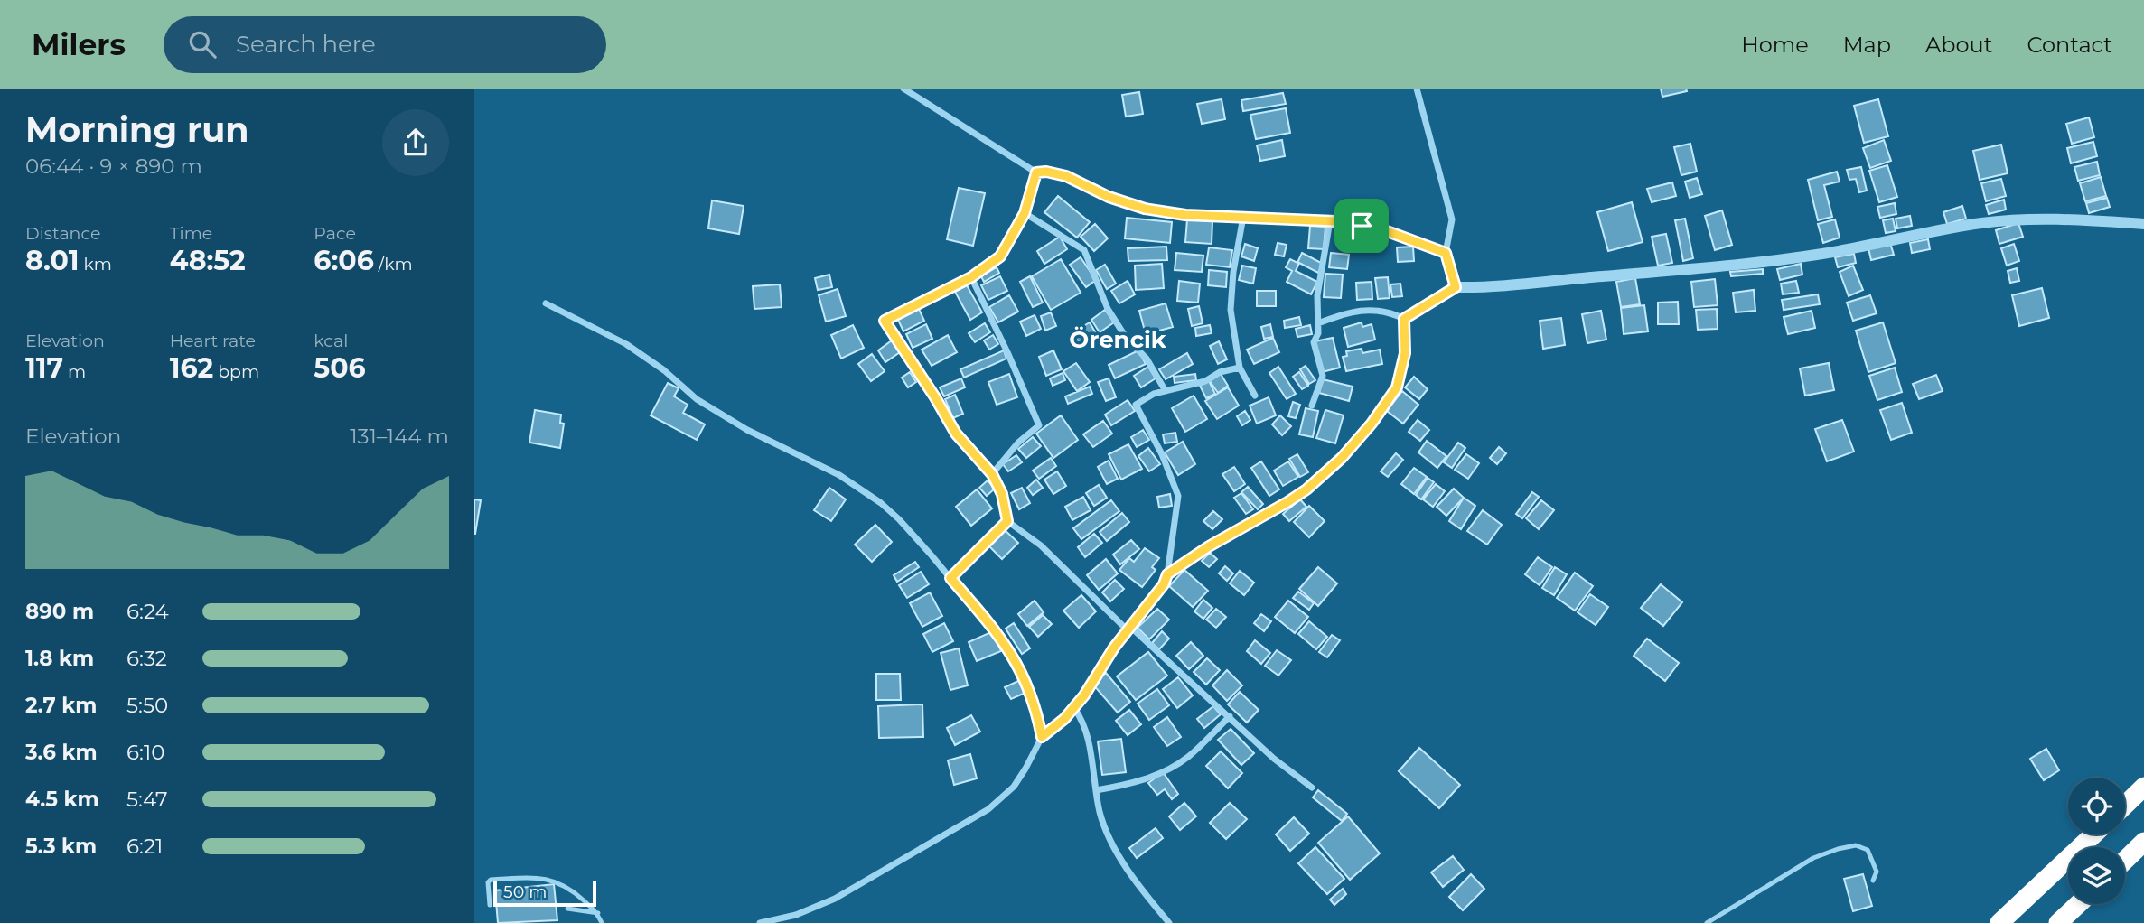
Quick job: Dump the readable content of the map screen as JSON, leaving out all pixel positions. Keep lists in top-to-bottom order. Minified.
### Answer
{"districts":["Örencik"],"scale_bar":"50 m","page":{"header":"Milers","search":"Search here","nav":["Home","Map","About","Contact"],"heading":["Morning run","06:44 · 9 × 890 m"],"stats":[["Distance","8.01 km"],["Time","48:52"],["Pace","6:06 /km"],["Elevation","117 m"],["Heart rate","162 bpm"],["kcal","506"]],"chart":["Elevation","131–144 m"],"list":[{"name":"890 m","note":"6:24"},{"name":"1.8 km","note":"6:32"},{"name":"2.7 km","note":"5:50"},{"name":"3.6 km","note":"6:10"},{"name":"4.5 km","note":"5:47"},{"name":"5.3 km","note":"6:21"}],"scale":"50 m"}}
